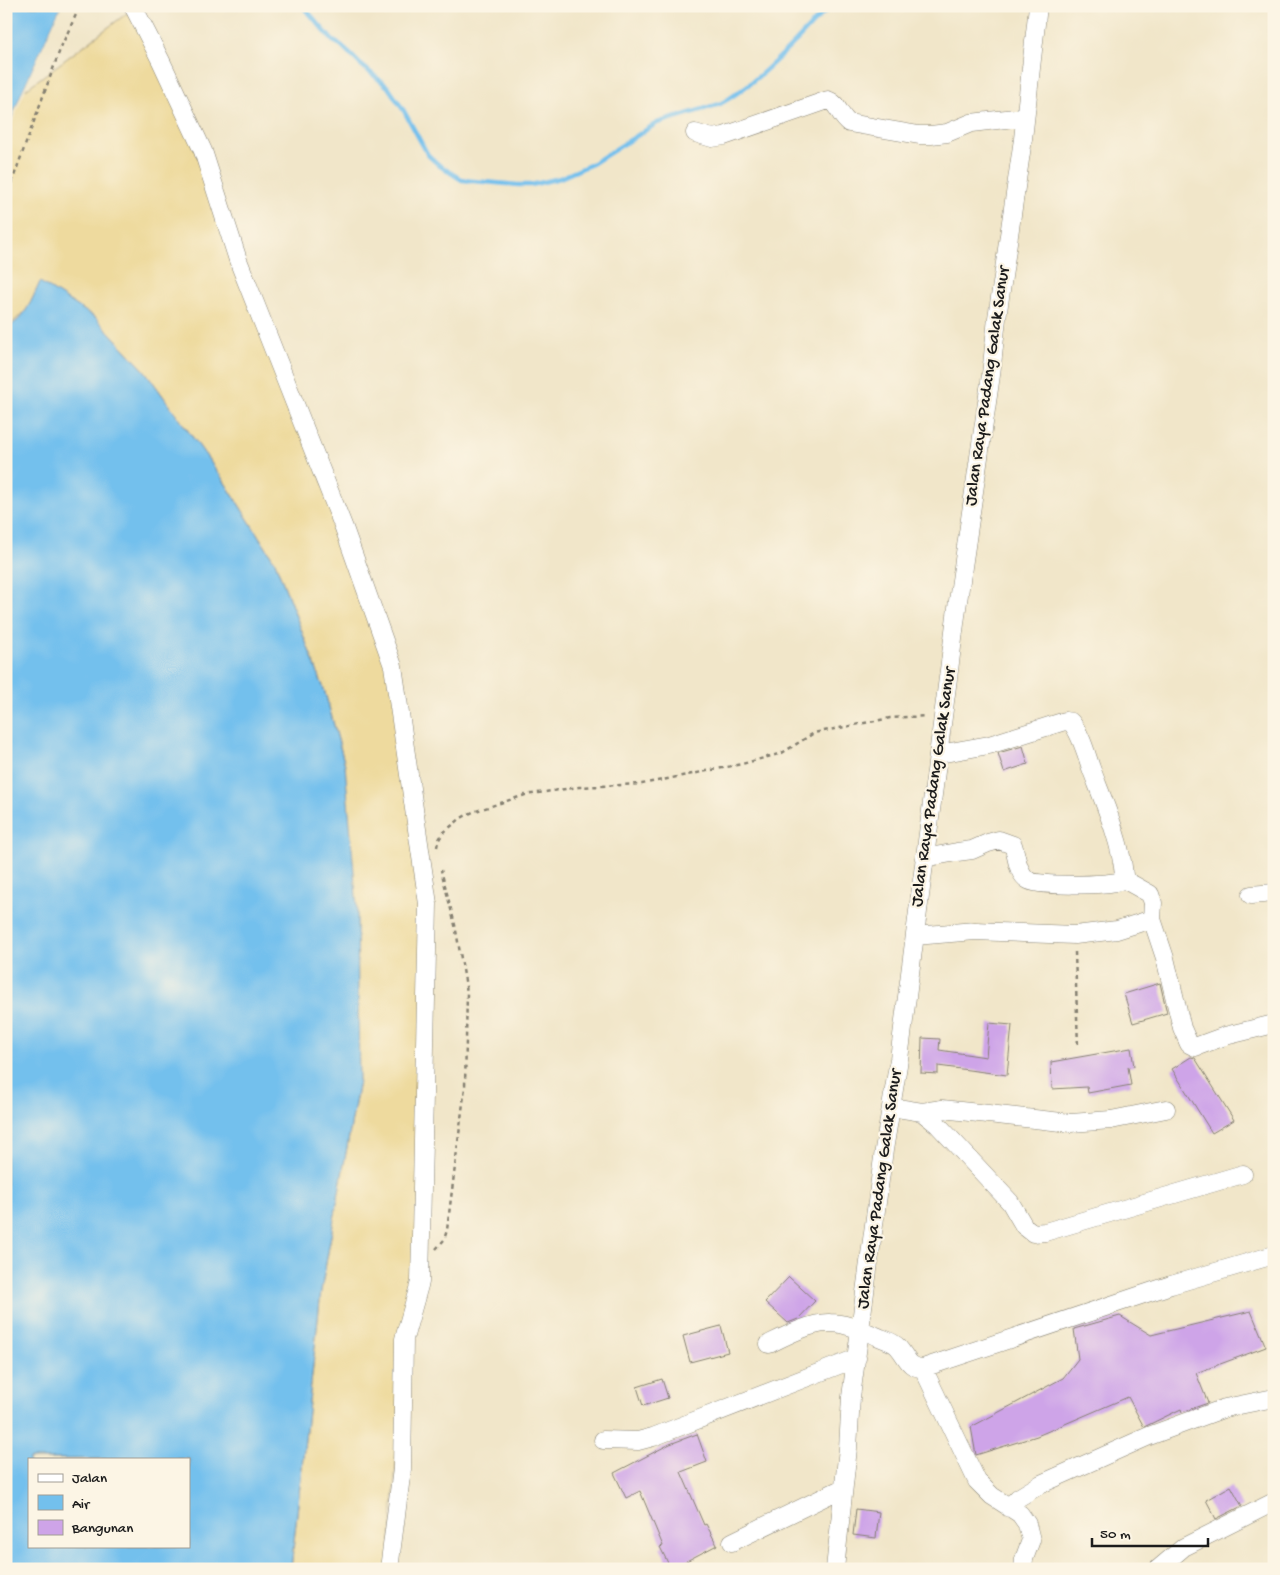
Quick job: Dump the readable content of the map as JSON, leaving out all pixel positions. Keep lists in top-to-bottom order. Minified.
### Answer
{"streets":{"street":["Jalan Raya Padang Galak Sanur"]},"legend":["Jalan","Air","Bangunan"],"scale_bar":"50 m"}
